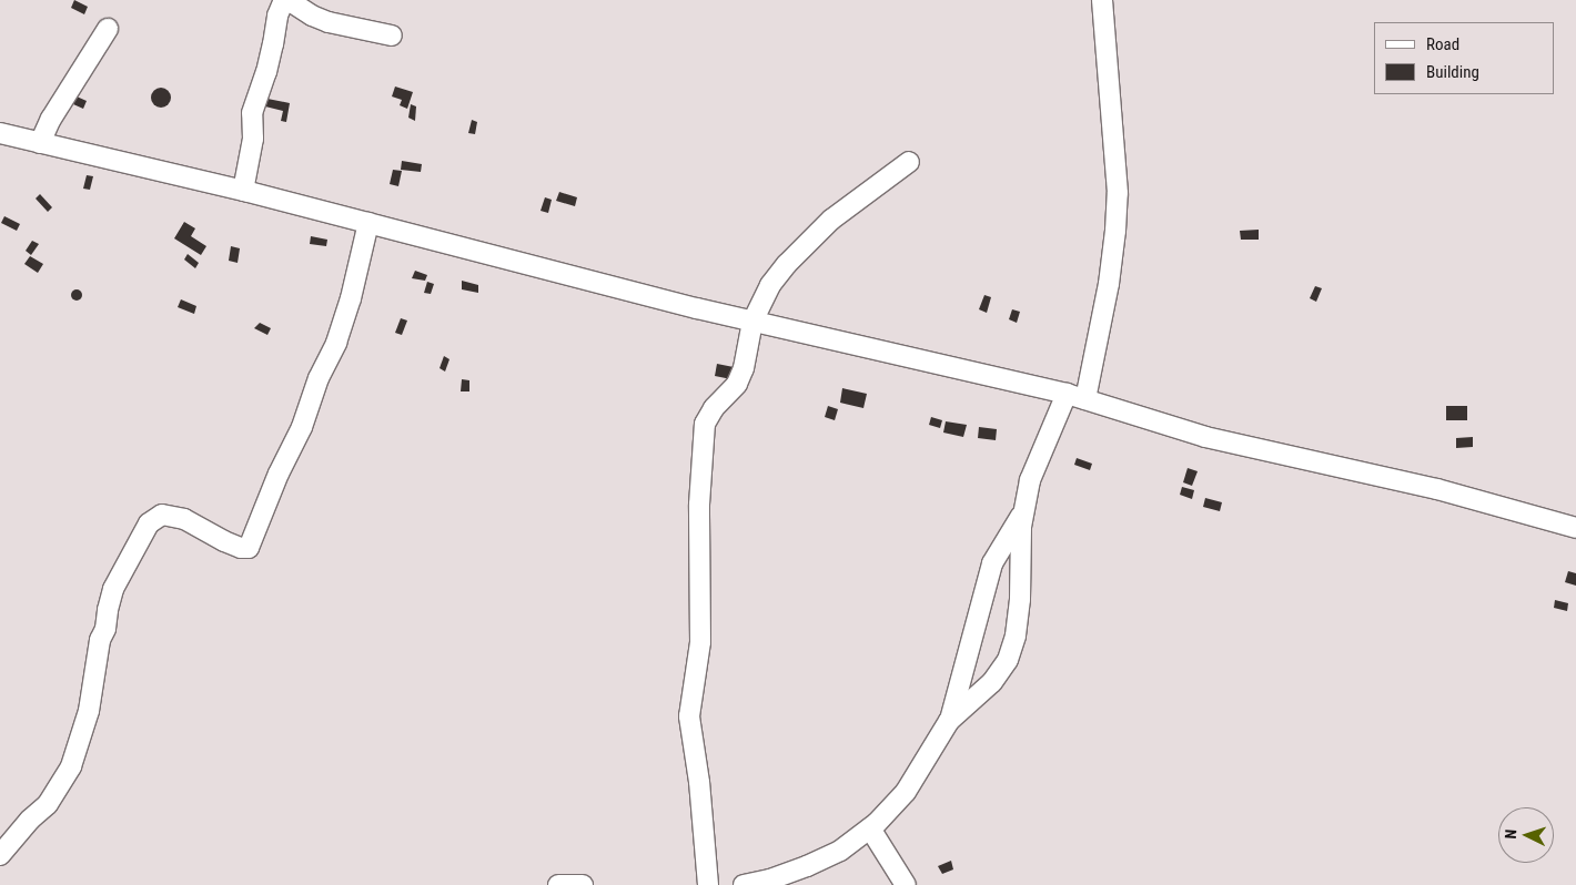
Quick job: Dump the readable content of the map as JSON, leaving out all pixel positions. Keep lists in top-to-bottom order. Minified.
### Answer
{"legend":["Road","Building"],"north":"left"}
